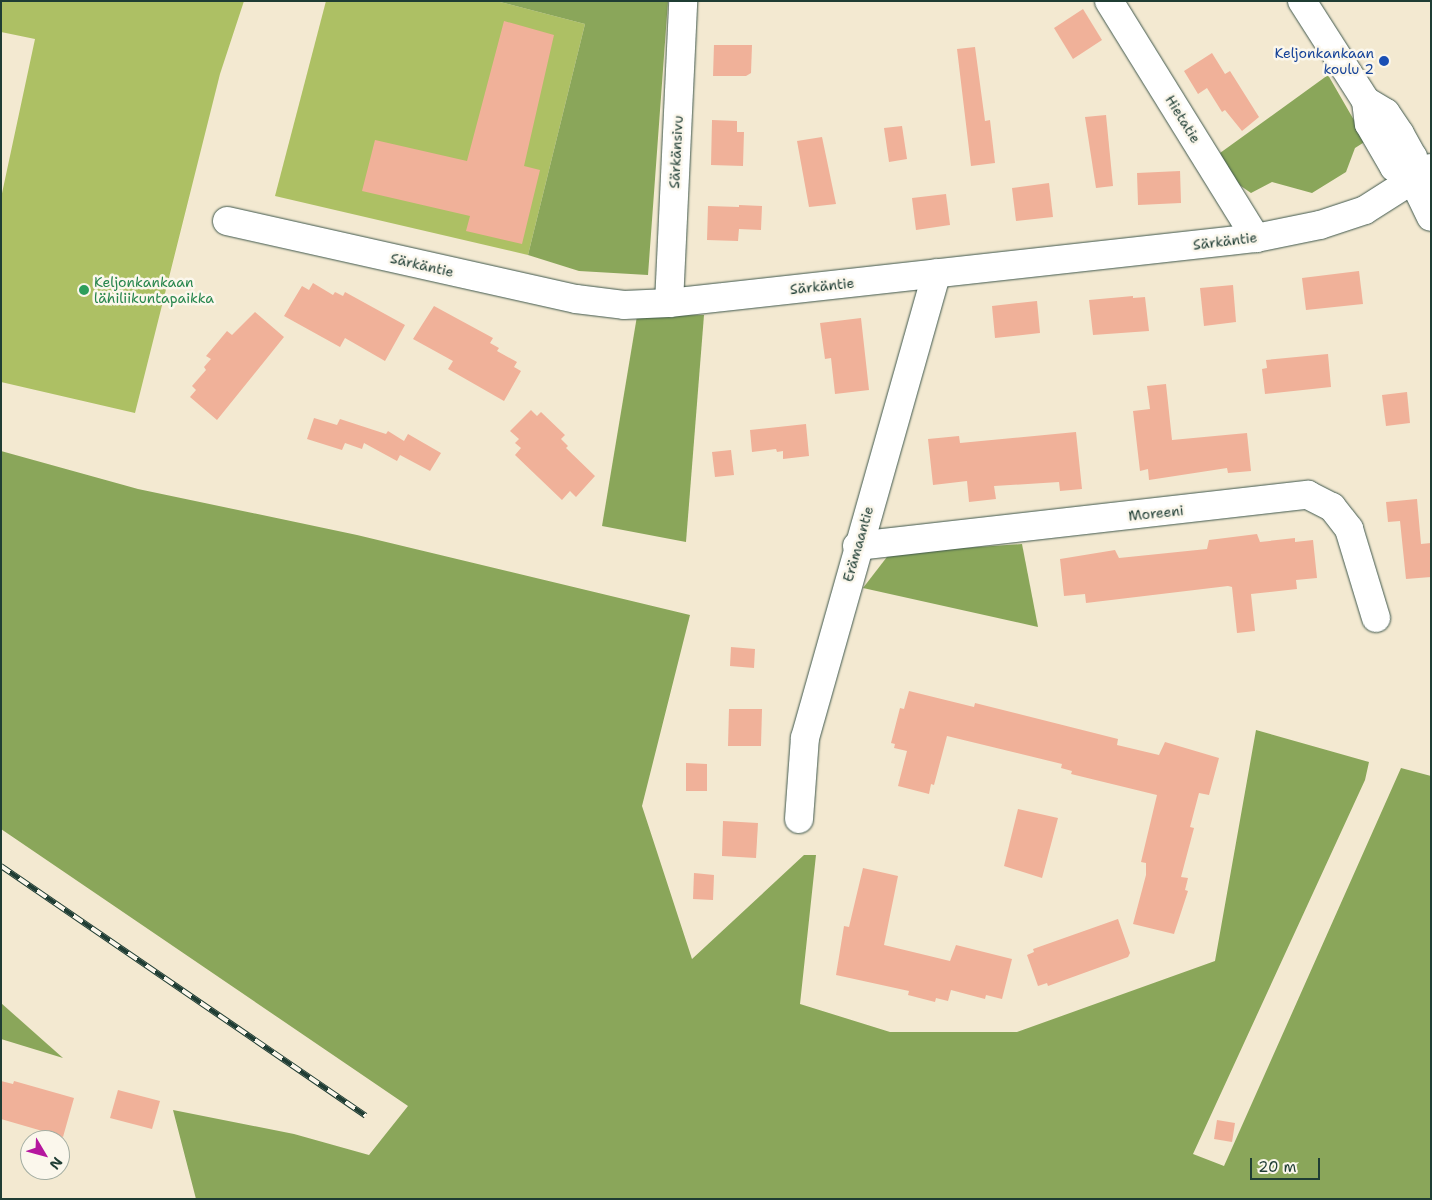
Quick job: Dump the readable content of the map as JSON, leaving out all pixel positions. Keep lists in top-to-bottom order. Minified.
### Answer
{"streets":{"street":["Hietatie","Särkänsivu","Särkäntie","Moreeni","Erämaantie"]},"crossings":[["Hietatie","Särkäntie"],["Särkänsivu","Särkäntie"],["Särkäntie","Erämaantie"],["Moreeni","Erämaantie"]],"places":["Keljonkankaan koulu 2","Keljonkankaan lähiliikuntapaikka"],"scale_bar":"20 m","north":"bottom right"}
